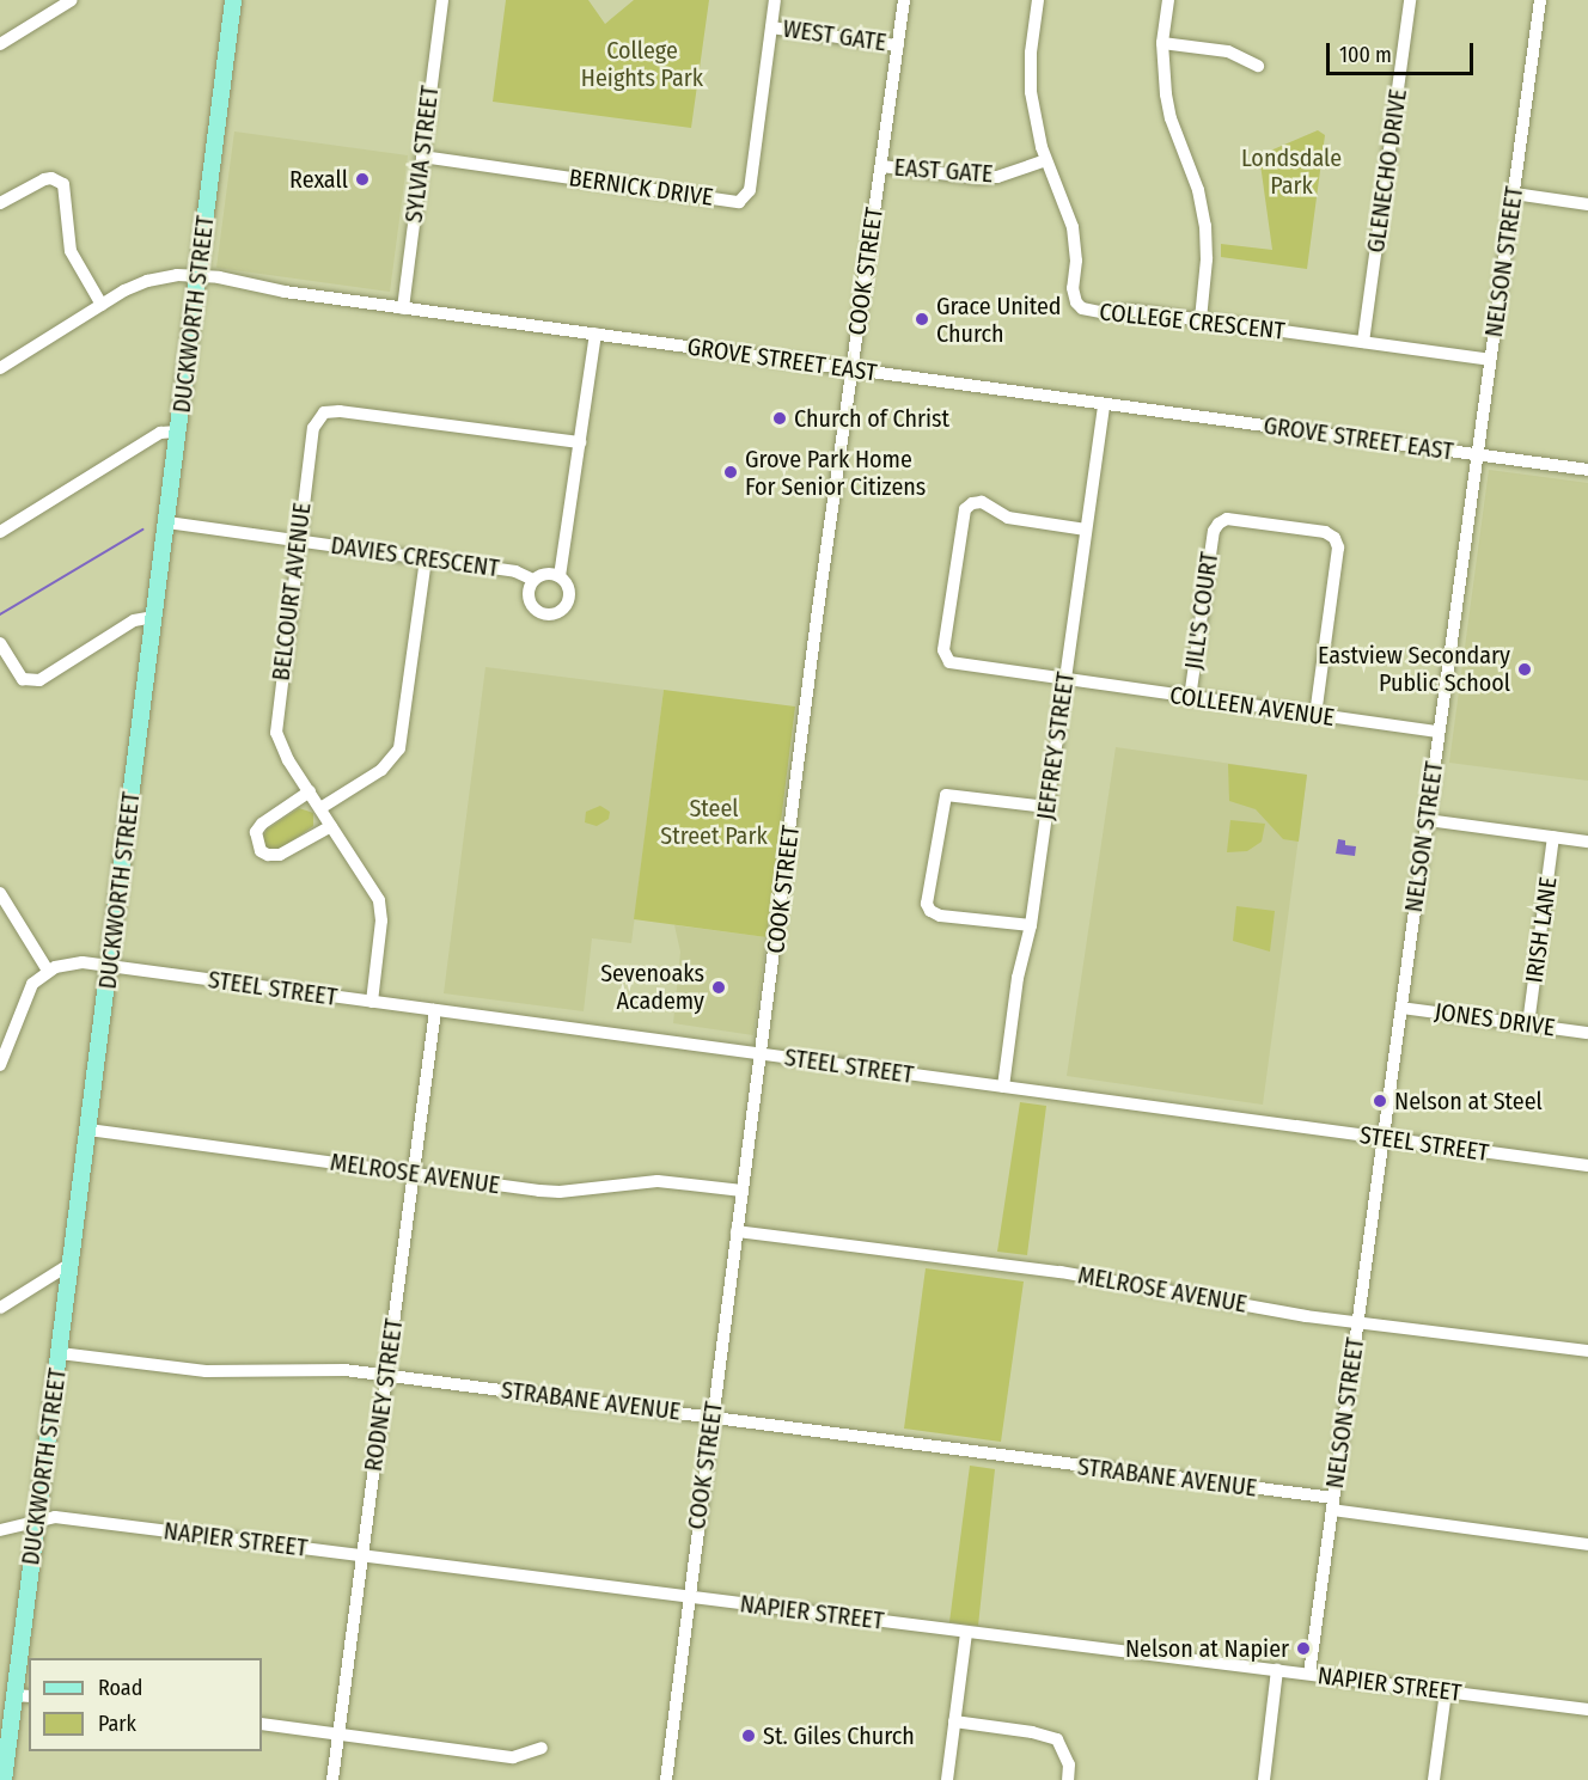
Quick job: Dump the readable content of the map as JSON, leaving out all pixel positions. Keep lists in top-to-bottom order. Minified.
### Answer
{"streets":{"main road":["DUCKWORTH STREET"],"street":["WEST GATE","SYLVIA STREET","EAST GATE","GLENECHO DRIVE","BERNICK DRIVE","NELSON STREET","COOK STREET","COLLEGE CRESCENT","GROVE STREET EAST","DAVIES CRESCENT","BELCOURT AVENUE","JILL'S COURT","COLLEEN AVENUE","JEFFREY STREET","IRISH LANE","STEEL STREET","JONES DRIVE","MELROSE AVENUE","RODNEY STREET","STRABANE AVENUE","NAPIER STREET"]},"crossings":[["WEST GATE","BERNICK DRIVE"],["WEST GATE","COOK STREET"],["SYLVIA STREET","BERNICK DRIVE"],["SYLVIA STREET","GROVE STREET EAST"],["EAST GATE","COOK STREET"],["EAST GATE","COLLEGE CRESCENT"],["GLENECHO DRIVE","COLLEGE CRESCENT"],["NELSON STREET","COLLEGE CRESCENT"],["NELSON STREET","GROVE STREET EAST"],["NELSON STREET","COLLEEN AVENUE"],["NELSON STREET","STEEL STREET"],["NELSON STREET","JONES DRIVE"],["NELSON STREET","MELROSE AVENUE"],["NELSON STREET","STRABANE AVENUE"],["NELSON STREET","NAPIER STREET"],["COOK STREET","GROVE STREET EAST"],["COOK STREET","STEEL STREET"],["COOK STREET","MELROSE AVENUE"],["COOK STREET","STRABANE AVENUE"],["COOK STREET","NAPIER STREET"],["DUCKWORTH STREET","GROVE STREET EAST"],["DUCKWORTH STREET","DAVIES CRESCENT"],["DUCKWORTH STREET","STEEL STREET"],["DUCKWORTH STREET","MELROSE AVENUE"],["DUCKWORTH STREET","STRABANE AVENUE"],["DUCKWORTH STREET","NAPIER STREET"],["GROVE STREET EAST","DAVIES CRESCENT"],["GROVE STREET EAST","JEFFREY STREET"],["DAVIES CRESCENT","BELCOURT AVENUE"],["BELCOURT AVENUE","STEEL STREET"],["JILL'S COURT","COLLEEN AVENUE"],["COLLEEN AVENUE","JEFFREY STREET"],["JEFFREY STREET","STEEL STREET"],["IRISH LANE","JONES DRIVE"],["STEEL STREET","RODNEY STREET"],["MELROSE AVENUE","RODNEY STREET"],["RODNEY STREET","STRABANE AVENUE"],["RODNEY STREET","NAPIER STREET"]],"parks":["College Heights Park","Londsdale Park","Steel Street Park"],"places":["Rexall","Grace United Church","Church of Christ","Grove Park Home For Senior Citizens","Eastview Secondary Public School","Sevenoaks Academy","Nelson at Steel","Nelson at Napier","St. Giles Church"],"legend":["Road","Park"],"scale_bar":"100 m"}
